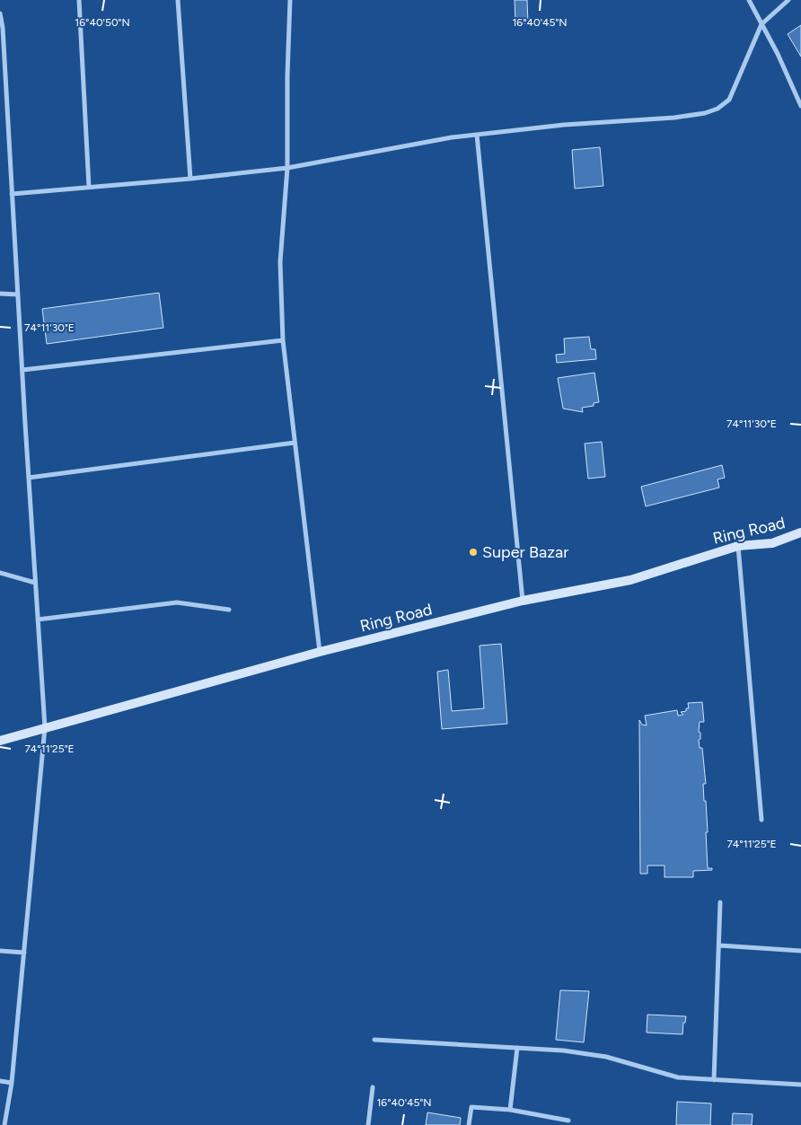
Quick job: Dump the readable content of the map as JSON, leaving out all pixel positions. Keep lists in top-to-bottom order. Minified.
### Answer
{"streets":{"main road":["Ring Road"]},"places":["Super Bazar"],"coordinates":["16°40'50\"N","16°40'45\"N","74°11'30\"E","74°11'25\"E"]}
